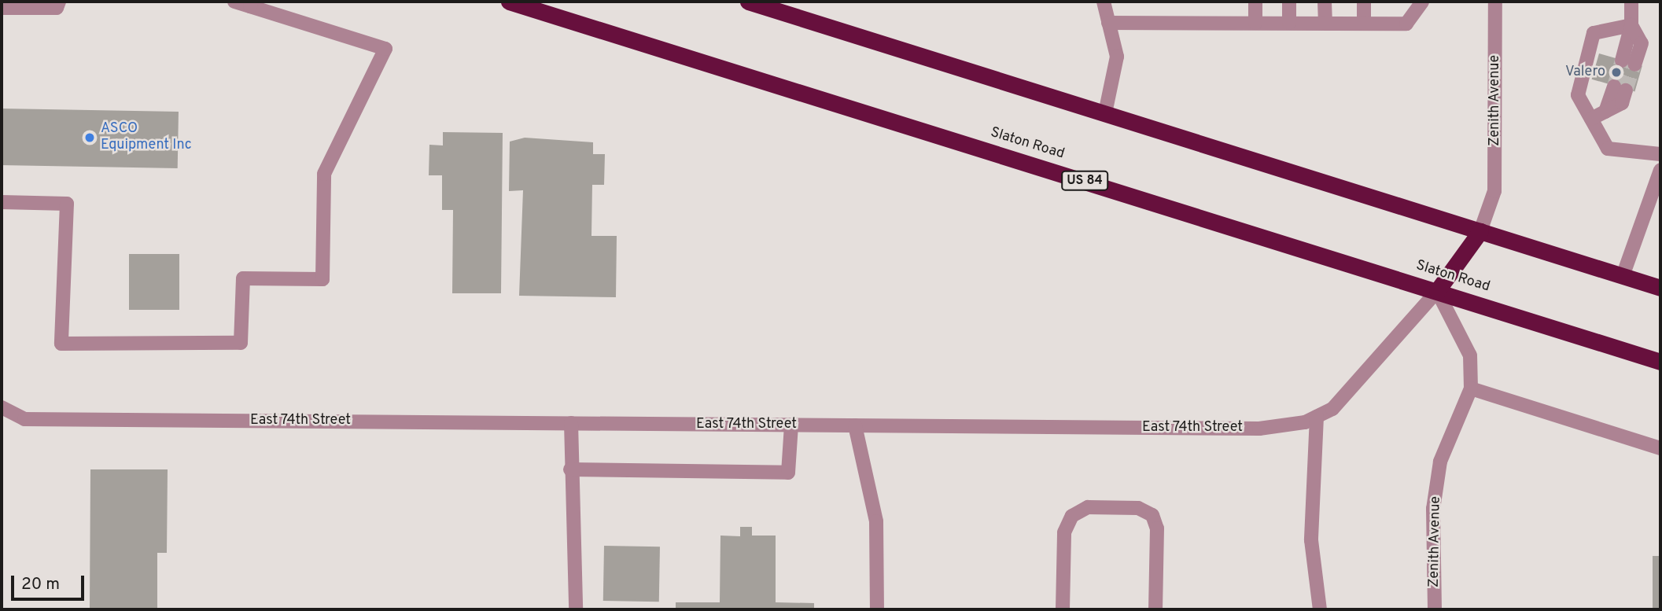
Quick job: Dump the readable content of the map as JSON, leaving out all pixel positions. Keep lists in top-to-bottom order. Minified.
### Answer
{"streets":{"highway":["Slaton Road","US 84"],"street":["Zenith Avenue","East 74th Street"]},"crossings":[["Zenith Avenue","Slaton Road"],["Zenith Avenue","East 74th Street"],["Slaton Road","East 74th Street"]],"places":["Valero","ASCO Equipment Inc"],"scale_bar":"20 m"}
